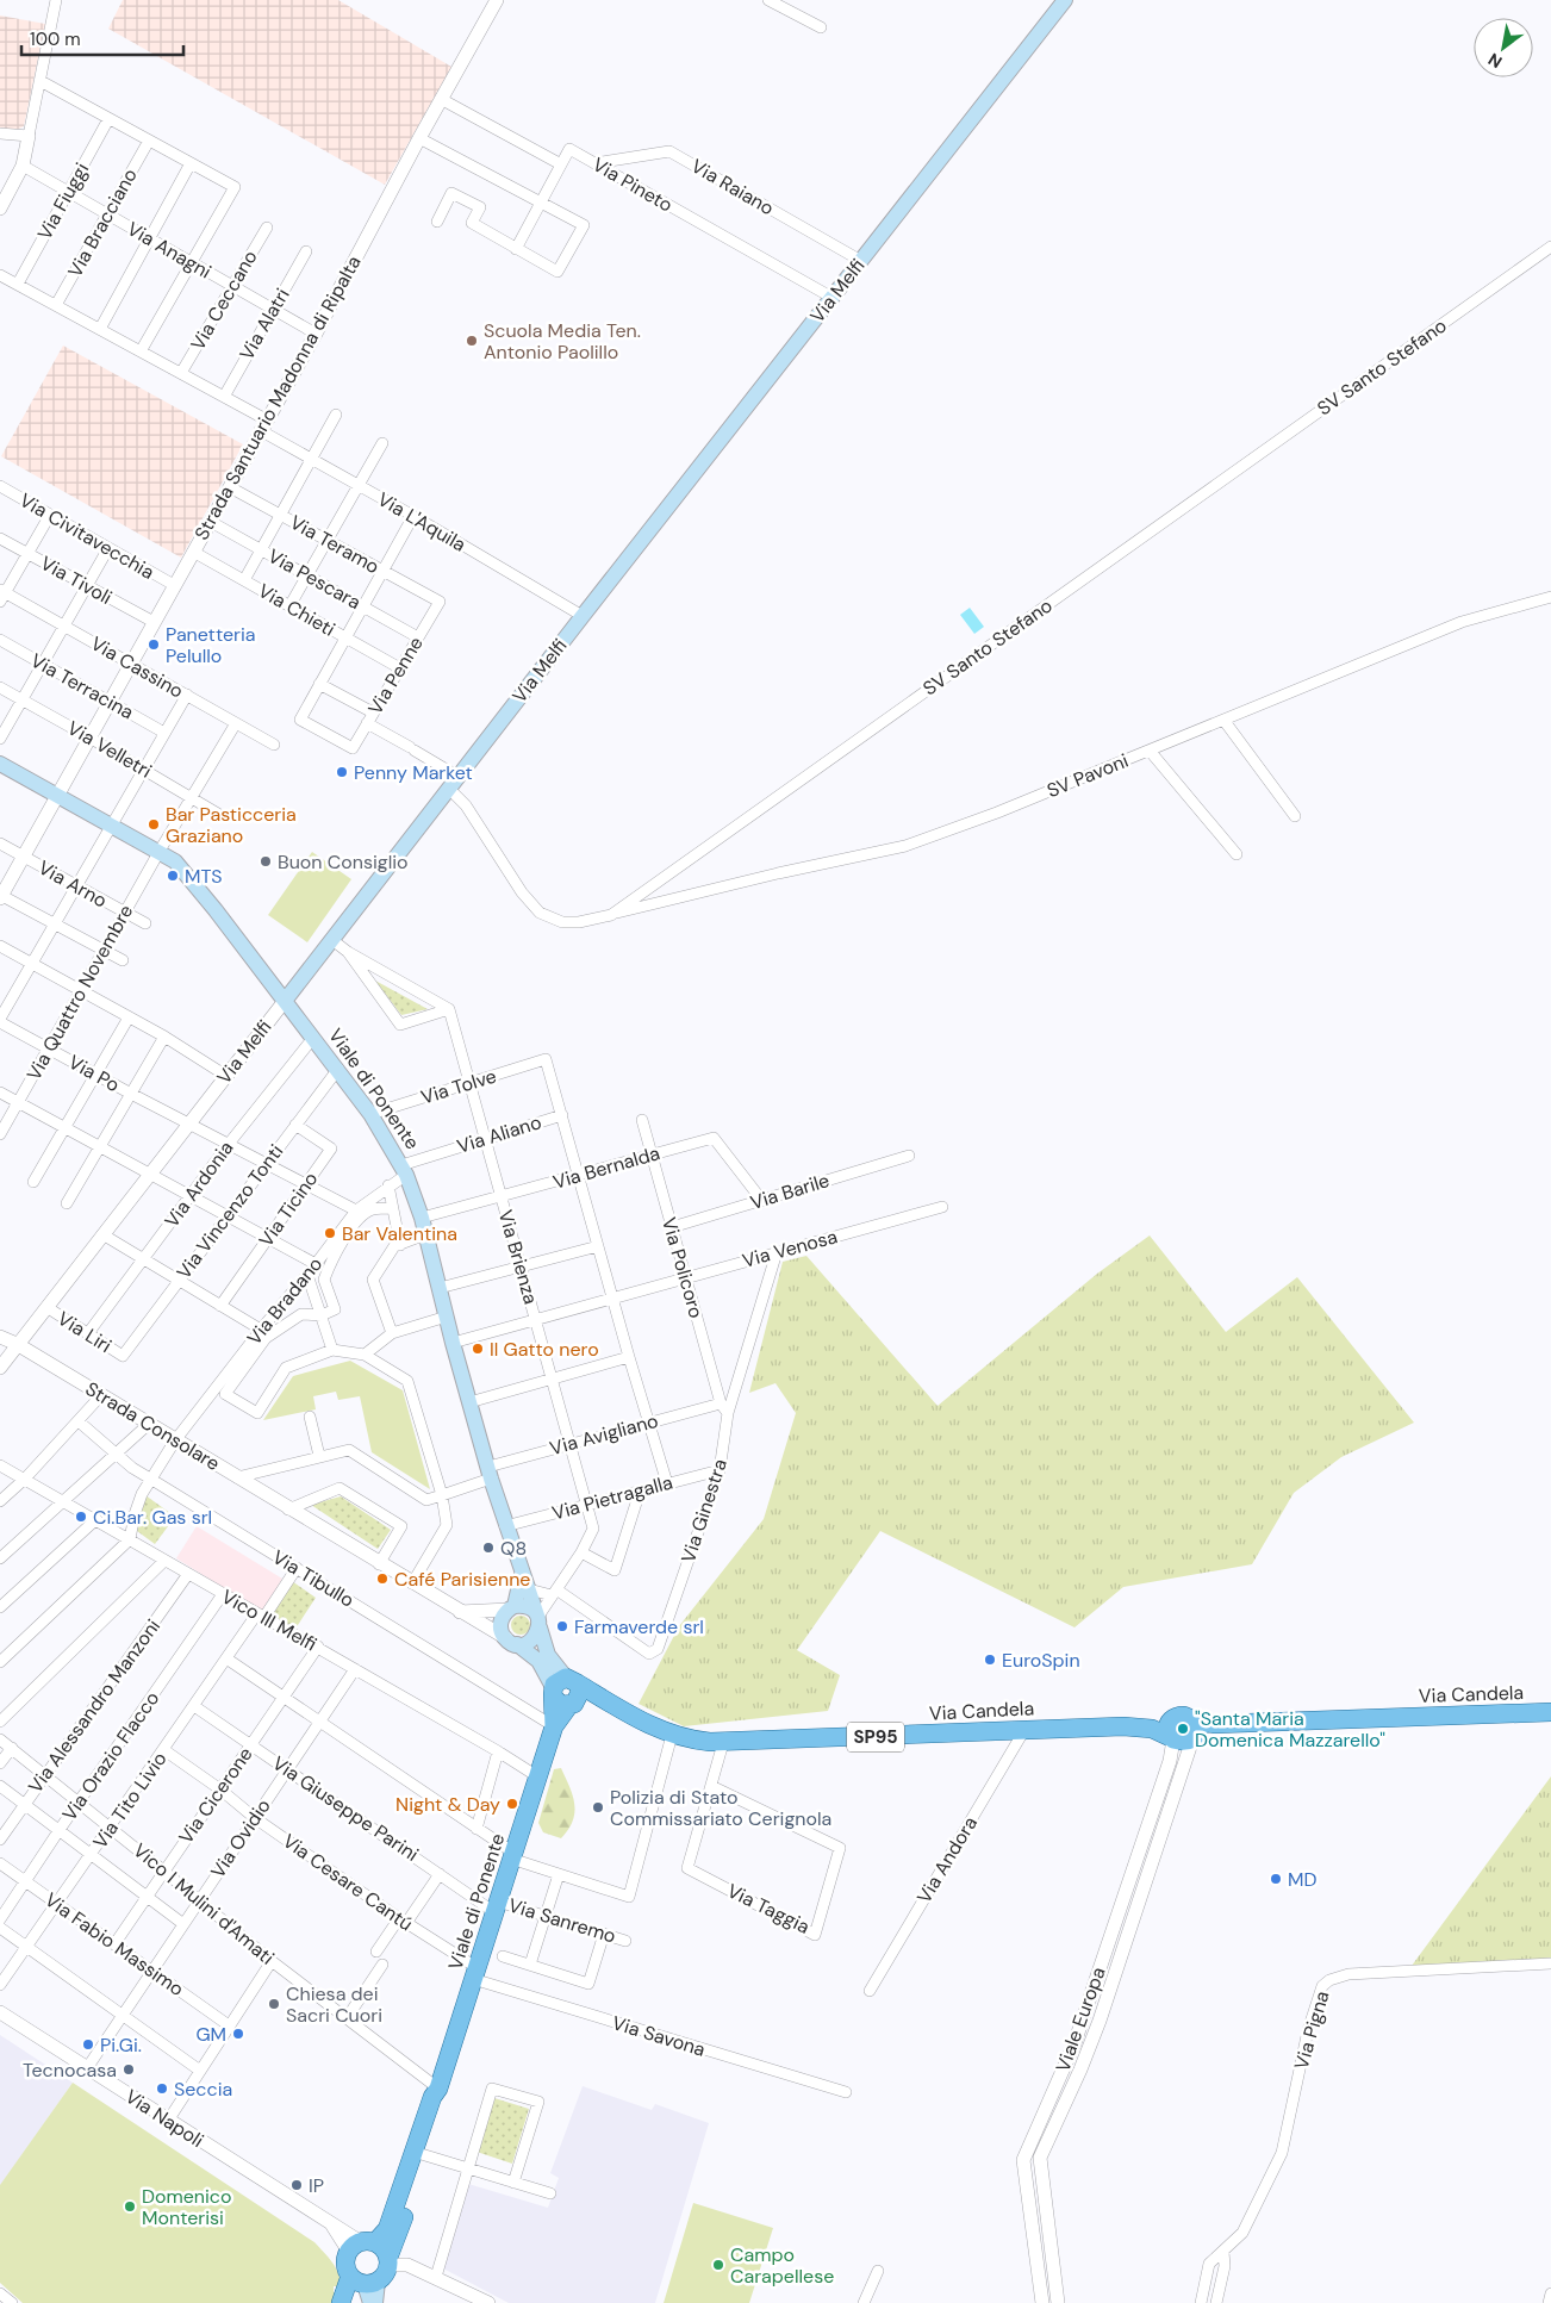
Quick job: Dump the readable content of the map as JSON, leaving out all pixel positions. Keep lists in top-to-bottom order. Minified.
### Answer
{"streets":{"main road":["Via Melfi","Viale di Ponente","Via Candela","SP95"],"street":["Via Pineto","Via Raiano","Via Fiuggi","Via Bracciano","Via Anagni","Via Ceccano","Via Alatri","SV Santo Stefano","Strada Santuario Madonna di Ripalta","Via L'Aquila","Via Civitavecchia","Via Teramo","Via Pescara","Via Tivoli","Via Chieti","Via Cassino","Via Penne","Via Terracina","Via Velletri","SV Pavoni","Via Arno","Via Quattro Novembre","Via Po","Via Tolve","Via Aliano","Via Bernalda","Via Ardonia","Via Barile","Via Ticino","Via Vincenzo Tonti","Via Venosa","Via Brienza","Via Policoro","Via Bradano","Via Liri","Strada Consolare","Via Avigliano","Via Pietragalla","Via Ginestra","Via Tibullo","Vico III Melfi","Via Alessandro Manzoni","Via Orazio Flacco","Via Cicerone","Via Tito Livio","Via Giuseppe Parini","Via Ovidio","Via Andora","Via Cesare Cantú","Vico I Mulini d'Amati","Via Taggia","Via Sanremo","Via Fabio Massimo","Viale Europa","Via Pigna","Via Savona","Via Napoli"]},"crossings":[["Via Pineto","Via Raiano"],["Via Pineto","Via Melfi"],["Via Pineto","Strada Santuario Madonna di Ripalta"],["Via Raiano","Via Melfi"],["Via Fiuggi","Via Anagni"],["Via Fiuggi","Via L'Aquila"],["Via Bracciano","Via Anagni"],["Via Bracciano","Via L'Aquila"],["Via Anagni","Via Ceccano"],["Via Anagni","Via Alatri"],["Via Anagni","Strada Santuario Madonna di Ripalta"],["Via Melfi","SV Santo Stefano"],["Via Melfi","Via L'Aquila"],["Via Melfi","Via Po"],["Via Melfi","Viale di Ponente"],["Via Melfi","Via Liri"],["Via Melfi","Strada Consolare"],["Via Ceccano","Via L'Aquila"],["Via Alatri","Via L'Aquila"],["SV Santo Stefano","Via Penne"],["SV Santo Stefano","SV Pavoni"],["Strada Santuario Madonna di Ripalta","Via L'Aquila"],["Strada Santuario Madonna di Ripalta","Via Civitavecchia"],["Strada Santuario Madonna di Ripalta","Via Teramo"],["Strada Santuario Madonna di Ripalta","Via Pescara"],["Strada Santuario Madonna di Ripalta","Via Tivoli"],["Strada Santuario Madonna di Ripalta","Via Chieti"],["Strada Santuario Madonna di Ripalta","Via Cassino"],["Strada Santuario Madonna di Ripalta","Via Terracina"],["Strada Santuario Madonna di Ripalta","Via Velletri"],["Strada Santuario Madonna di Ripalta","Via Arno"],["Strada Santuario Madonna di Ripalta","Viale di Ponente"],["Via Teramo","Via Penne"],["Via Pescara","Via Penne"],["Via Chieti","Via Penne"],["Via Cassino","Via Quattro Novembre"],["Via Velletri","Via Quattro Novembre"],["Via Arno","Via Quattro Novembre"],["Via Quattro Novembre","Via Po"],["Via Quattro Novembre","Viale di Ponente"],["Via Po","Via Ardonia"],["Via Po","Via Ticino"],["Via Po","Via Vincenzo Tonti"],["Via Po","Via Bradano"],["Via Tolve","Viale di Ponente"],["Via Tolve","Via Aliano"],["Via Tolve","Via Brienza"],["Viale di Ponente","Via Aliano"],["Viale di Ponente","Via Bernalda"],["Viale di Ponente","Via Ardonia"],["Viale di Ponente","Via Vincenzo Tonti"],["Viale di Ponente","Via Brienza"],["Viale di Ponente","Via Bradano"],["Viale di Ponente","Strada Consolare"],["Viale di Ponente","Via Avigliano"],["Viale di Ponente","Via Pietragalla"],["Viale di Ponente","Via Tibullo"],["Viale di Ponente","Vico III Melfi"],["Viale di Ponente","Via Candela"],["Viale di Ponente","Via Giuseppe Parini"],["Viale di Ponente","Via Cesare Cantú"],["Viale di Ponente","Vico I Mulini d'Amati"],["Viale di Ponente","Via Sanremo"],["Viale di Ponente","Via Savona"],["Viale di Ponente","Via Napoli"],["Via Aliano","Via Brienza"],["Via Aliano","Via Bradano"],["Via Bernalda","Via Barile"],["Via Bernalda","Via Brienza"],["Via Bernalda","Via Policoro"],["Via Ardonia","Via Liri"],["Via Barile","Via Policoro"],["Via Ticino","Via Vincenzo Tonti"],["Via Vincenzo Tonti","Via Liri"],["Via Venosa","Via Brienza"],["Via Venosa","Via Policoro"],["Via Venosa","Via Ginestra"],["Via Brienza","Strada Consolare"],["Via Brienza","Via Avigliano"],["Via Brienza","Via Pietragalla"],["Via Brienza","Via Ginestra"],["Via Policoro","Via Avigliano"],["Via Policoro","Via Ginestra"],["Via Bradano","Strada Consolare"],["Via Bradano","Via Tibullo"],["Via Bradano","Vico III Melfi"],["Via Pietragalla","Via Ginestra"],["Via Tibullo","Via Tito Livio"],["Vico III Melfi","Via Alessandro Manzoni"],["Vico III Melfi","Via Orazio Flacco"],["Vico III Melfi","Via Cicerone"],["Vico III Melfi","Via Tito Livio"],["Vico III Melfi","Via Ovidio"],["Via Candela","Via Andora"],["Via Candela","Via Taggia"],["Via Candela","Viale Europa"],["Via Alessandro Manzoni","Vico I Mulini d'Amati"],["Via Orazio Flacco","Vico I Mulini d'Amati"],["Via Orazio Flacco","Via Fabio Massimo"],["Via Cicerone","Via Giuseppe Parini"],["Via Cicerone","Via Cesare Cantú"],["Via Cicerone","Vico I Mulini d'Amati"],["Via Cicerone","Via Fabio Massimo"],["Via Tito Livio","Via Giuseppe Parini"],["Via Tito Livio","Via Cesare Cantú"],["Via Tito Livio","Vico I Mulini d'Amati"],["Via Tito Livio","Via Fabio Massimo"],["Via Giuseppe Parini","Via Ovidio"],["Via Giuseppe Parini","Via Sanremo"],["Via Ovidio","Via Cesare Cantú"],["Via Ovidio","Vico I Mulini d'Amati"],["Via Ovidio","Via Fabio Massimo"],["Via Ovidio","Via Napoli"],["Via Cesare Cantú","Via Savona"]],"places":["Scuola Media Ten. Antonio Paolillo","Panetteria Pelullo","Penny Market","Bar Pasticceria Graziano","Buon Consiglio","MTS","Bar Valentina","Il Gatto nero","Ci.Bar. Gas srl","Q8","Café Parisienne","Farmaverde srl","EuroSpin","\"Santa Maria Domenica Mazzarello\"","Night & Day","Polizia di Stato Commissariato Cerignola","MD","Chiesa dei Sacri Cuori","GM","Pi.Gi.","Tecnocasa","Seccia","IP","Domenico Monterisi","Campo Carapellese"],"scale_bar":"100 m","north":"bottom left"}
